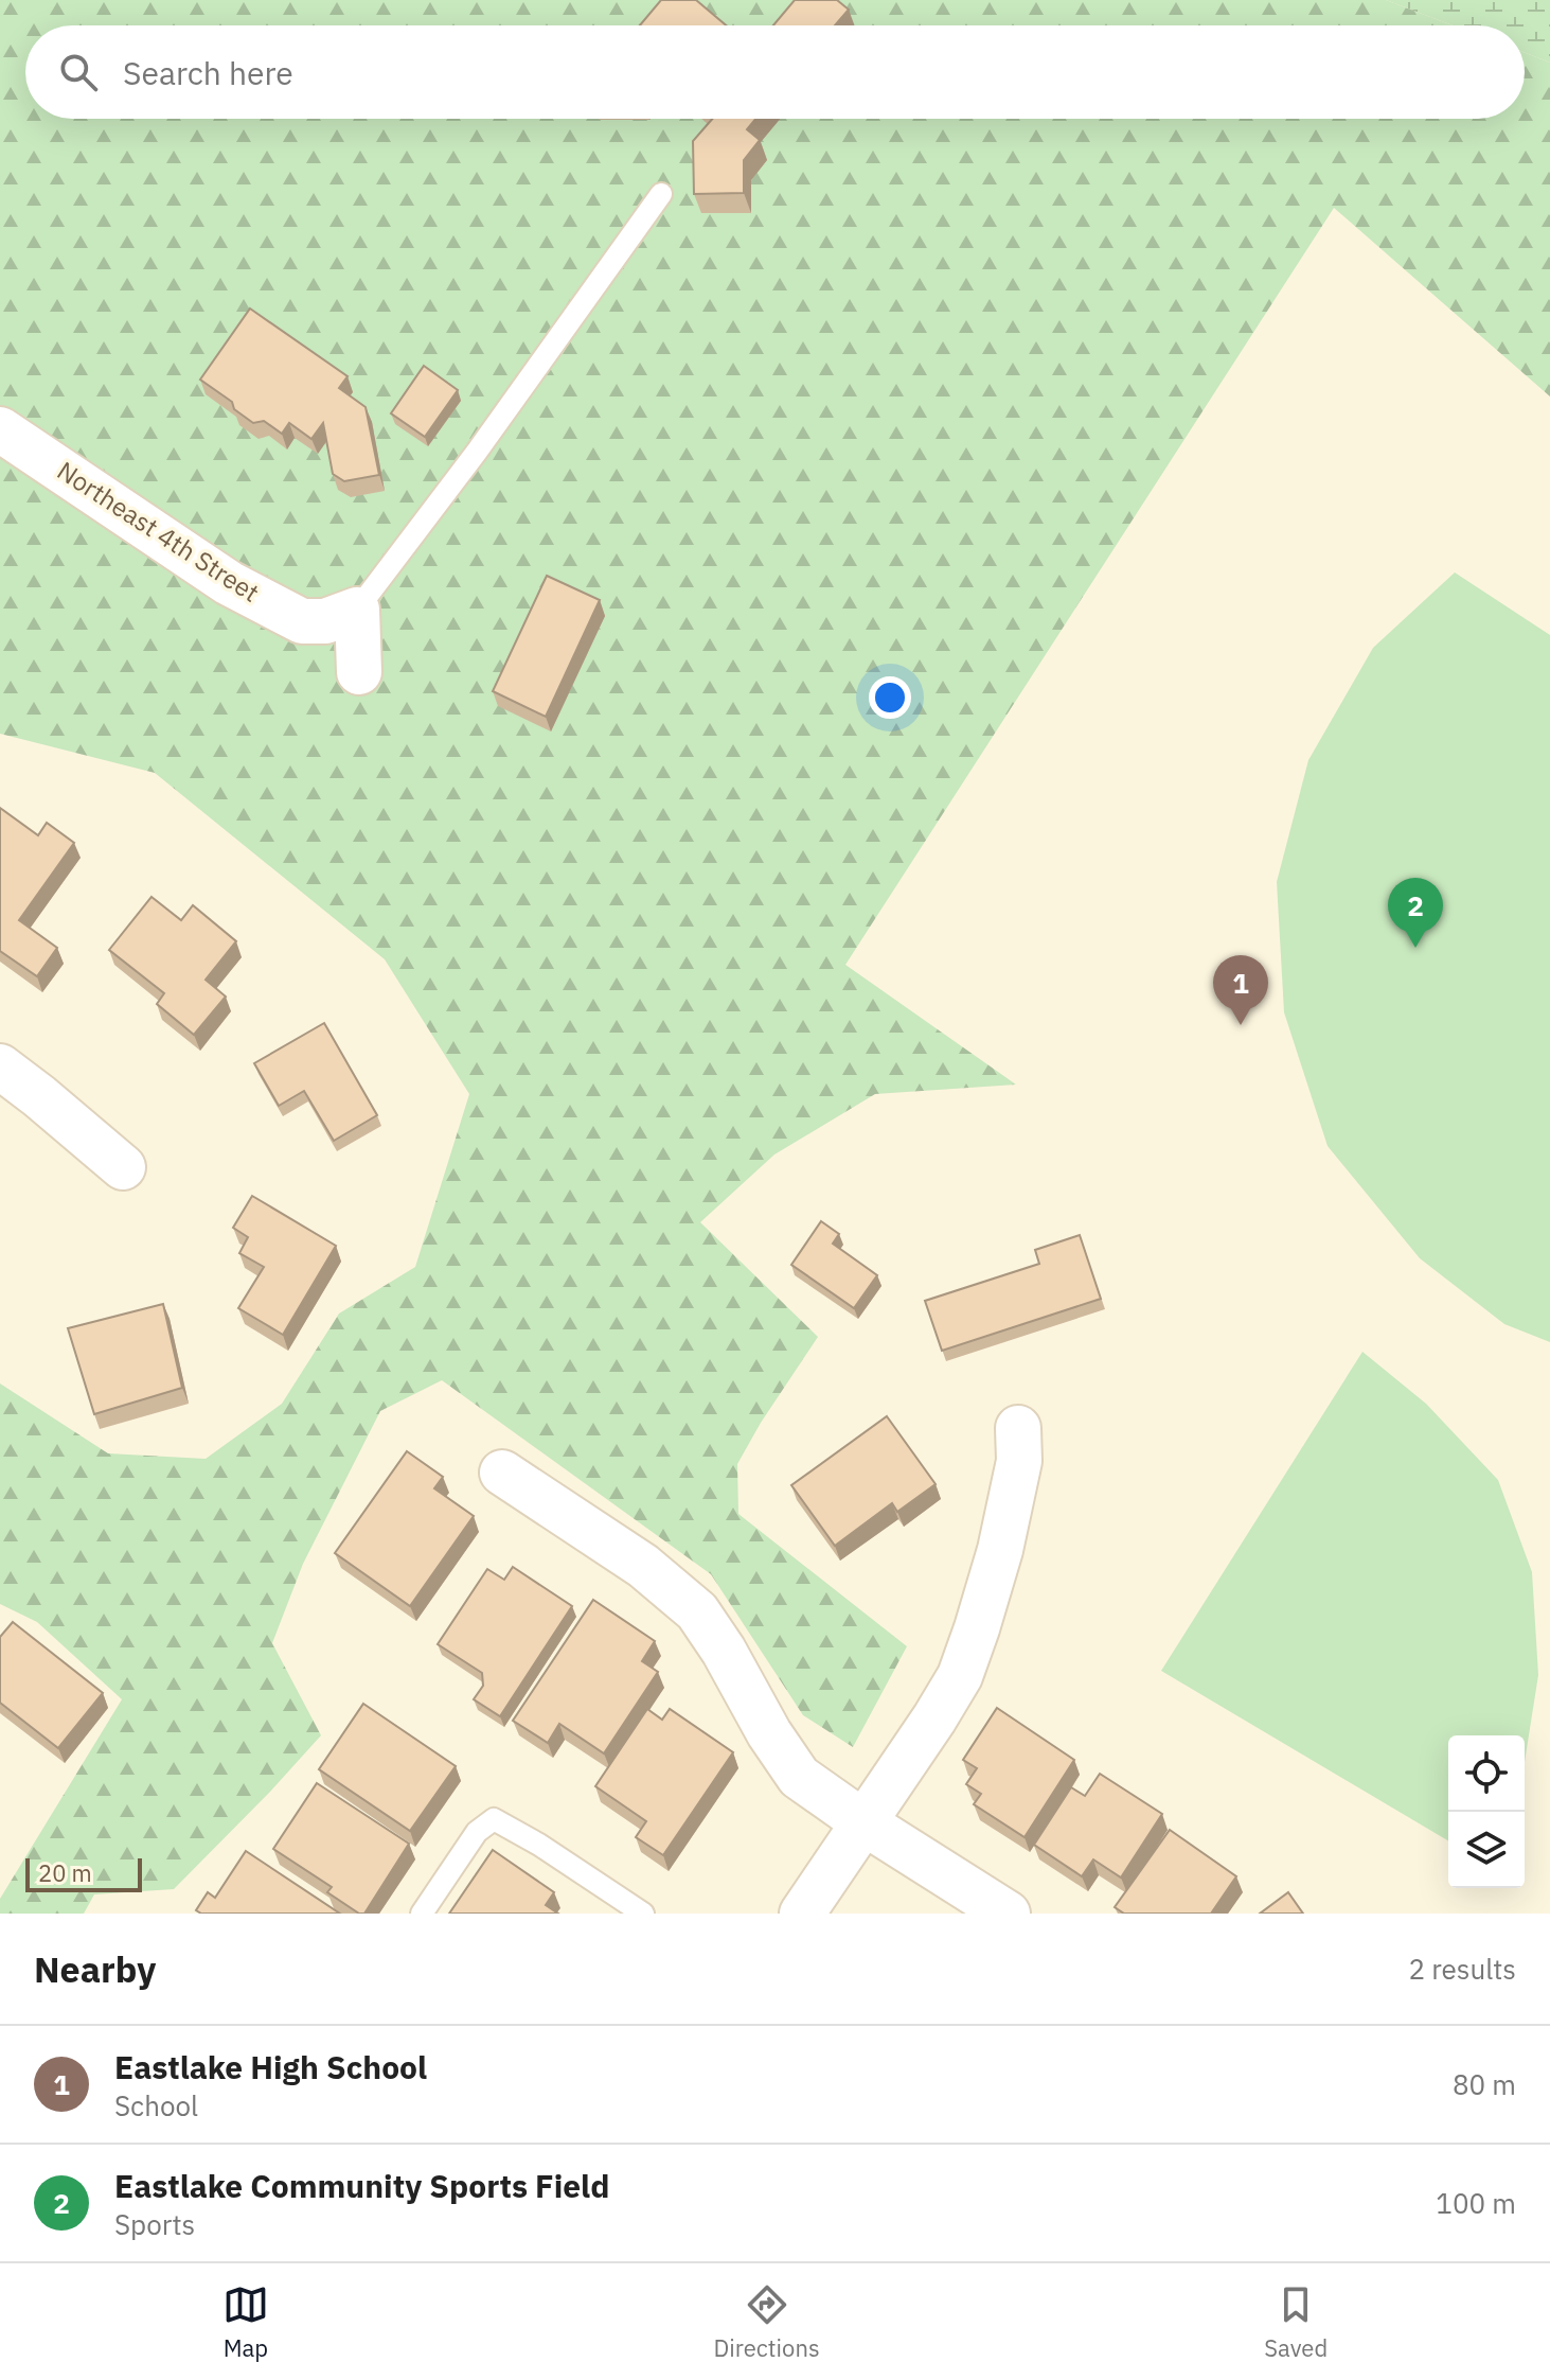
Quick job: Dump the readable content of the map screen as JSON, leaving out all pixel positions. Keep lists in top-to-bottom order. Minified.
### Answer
{"streets":{"street":["Northeast 4th Street"]},"scale_bar":"20 m","page":{"search":"Search here","pins":["2","1"],"scale":"20 m","heading":["Nearby","2 results"],"list":[{"mark":"1","name":"Eastlake High School","note":"School","value":"80 m"},{"mark":"2","name":"Eastlake Community Sports Field","note":"Sports","value":"100 m"}],"nav":["Map","Directions","Saved"]}}
